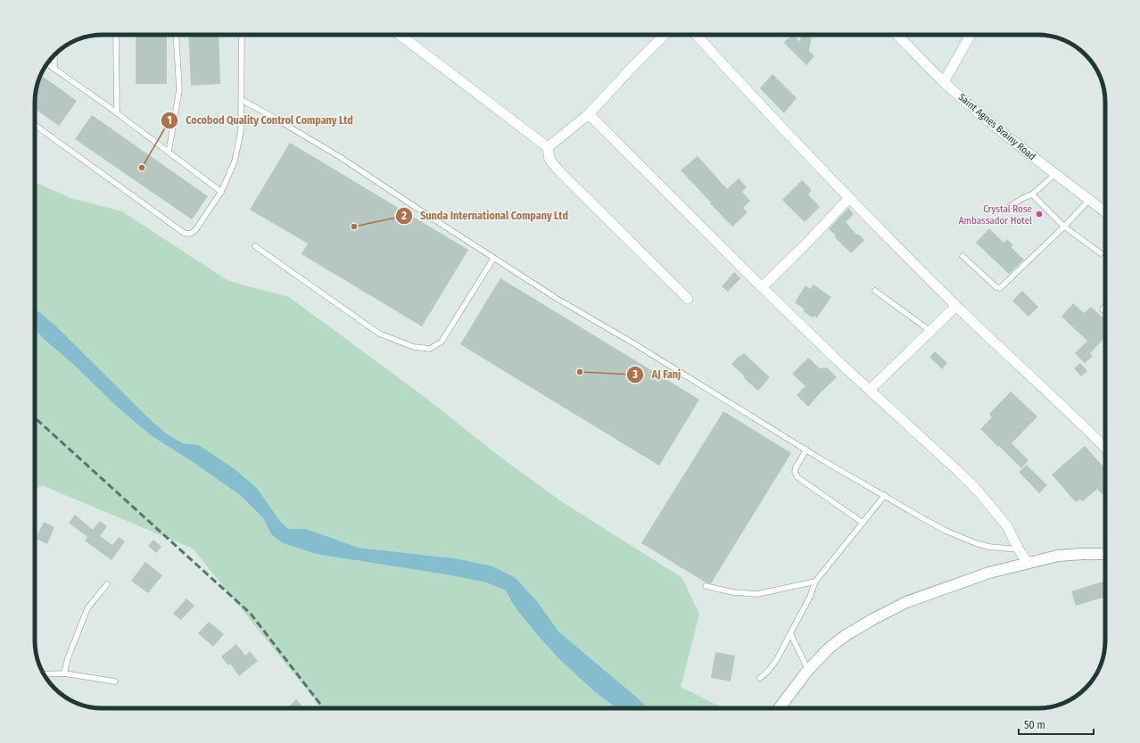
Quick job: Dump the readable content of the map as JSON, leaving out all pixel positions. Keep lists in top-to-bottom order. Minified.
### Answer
{"streets":{"street":["Saint Agnes Brainy Road"]},"places":["Cocobod Quality Control Company Ltd","Crystal Rose Ambassador Hotel","Sunda International Company Ltd","AJ Fanj"],"scale_bar":"50 m"}
